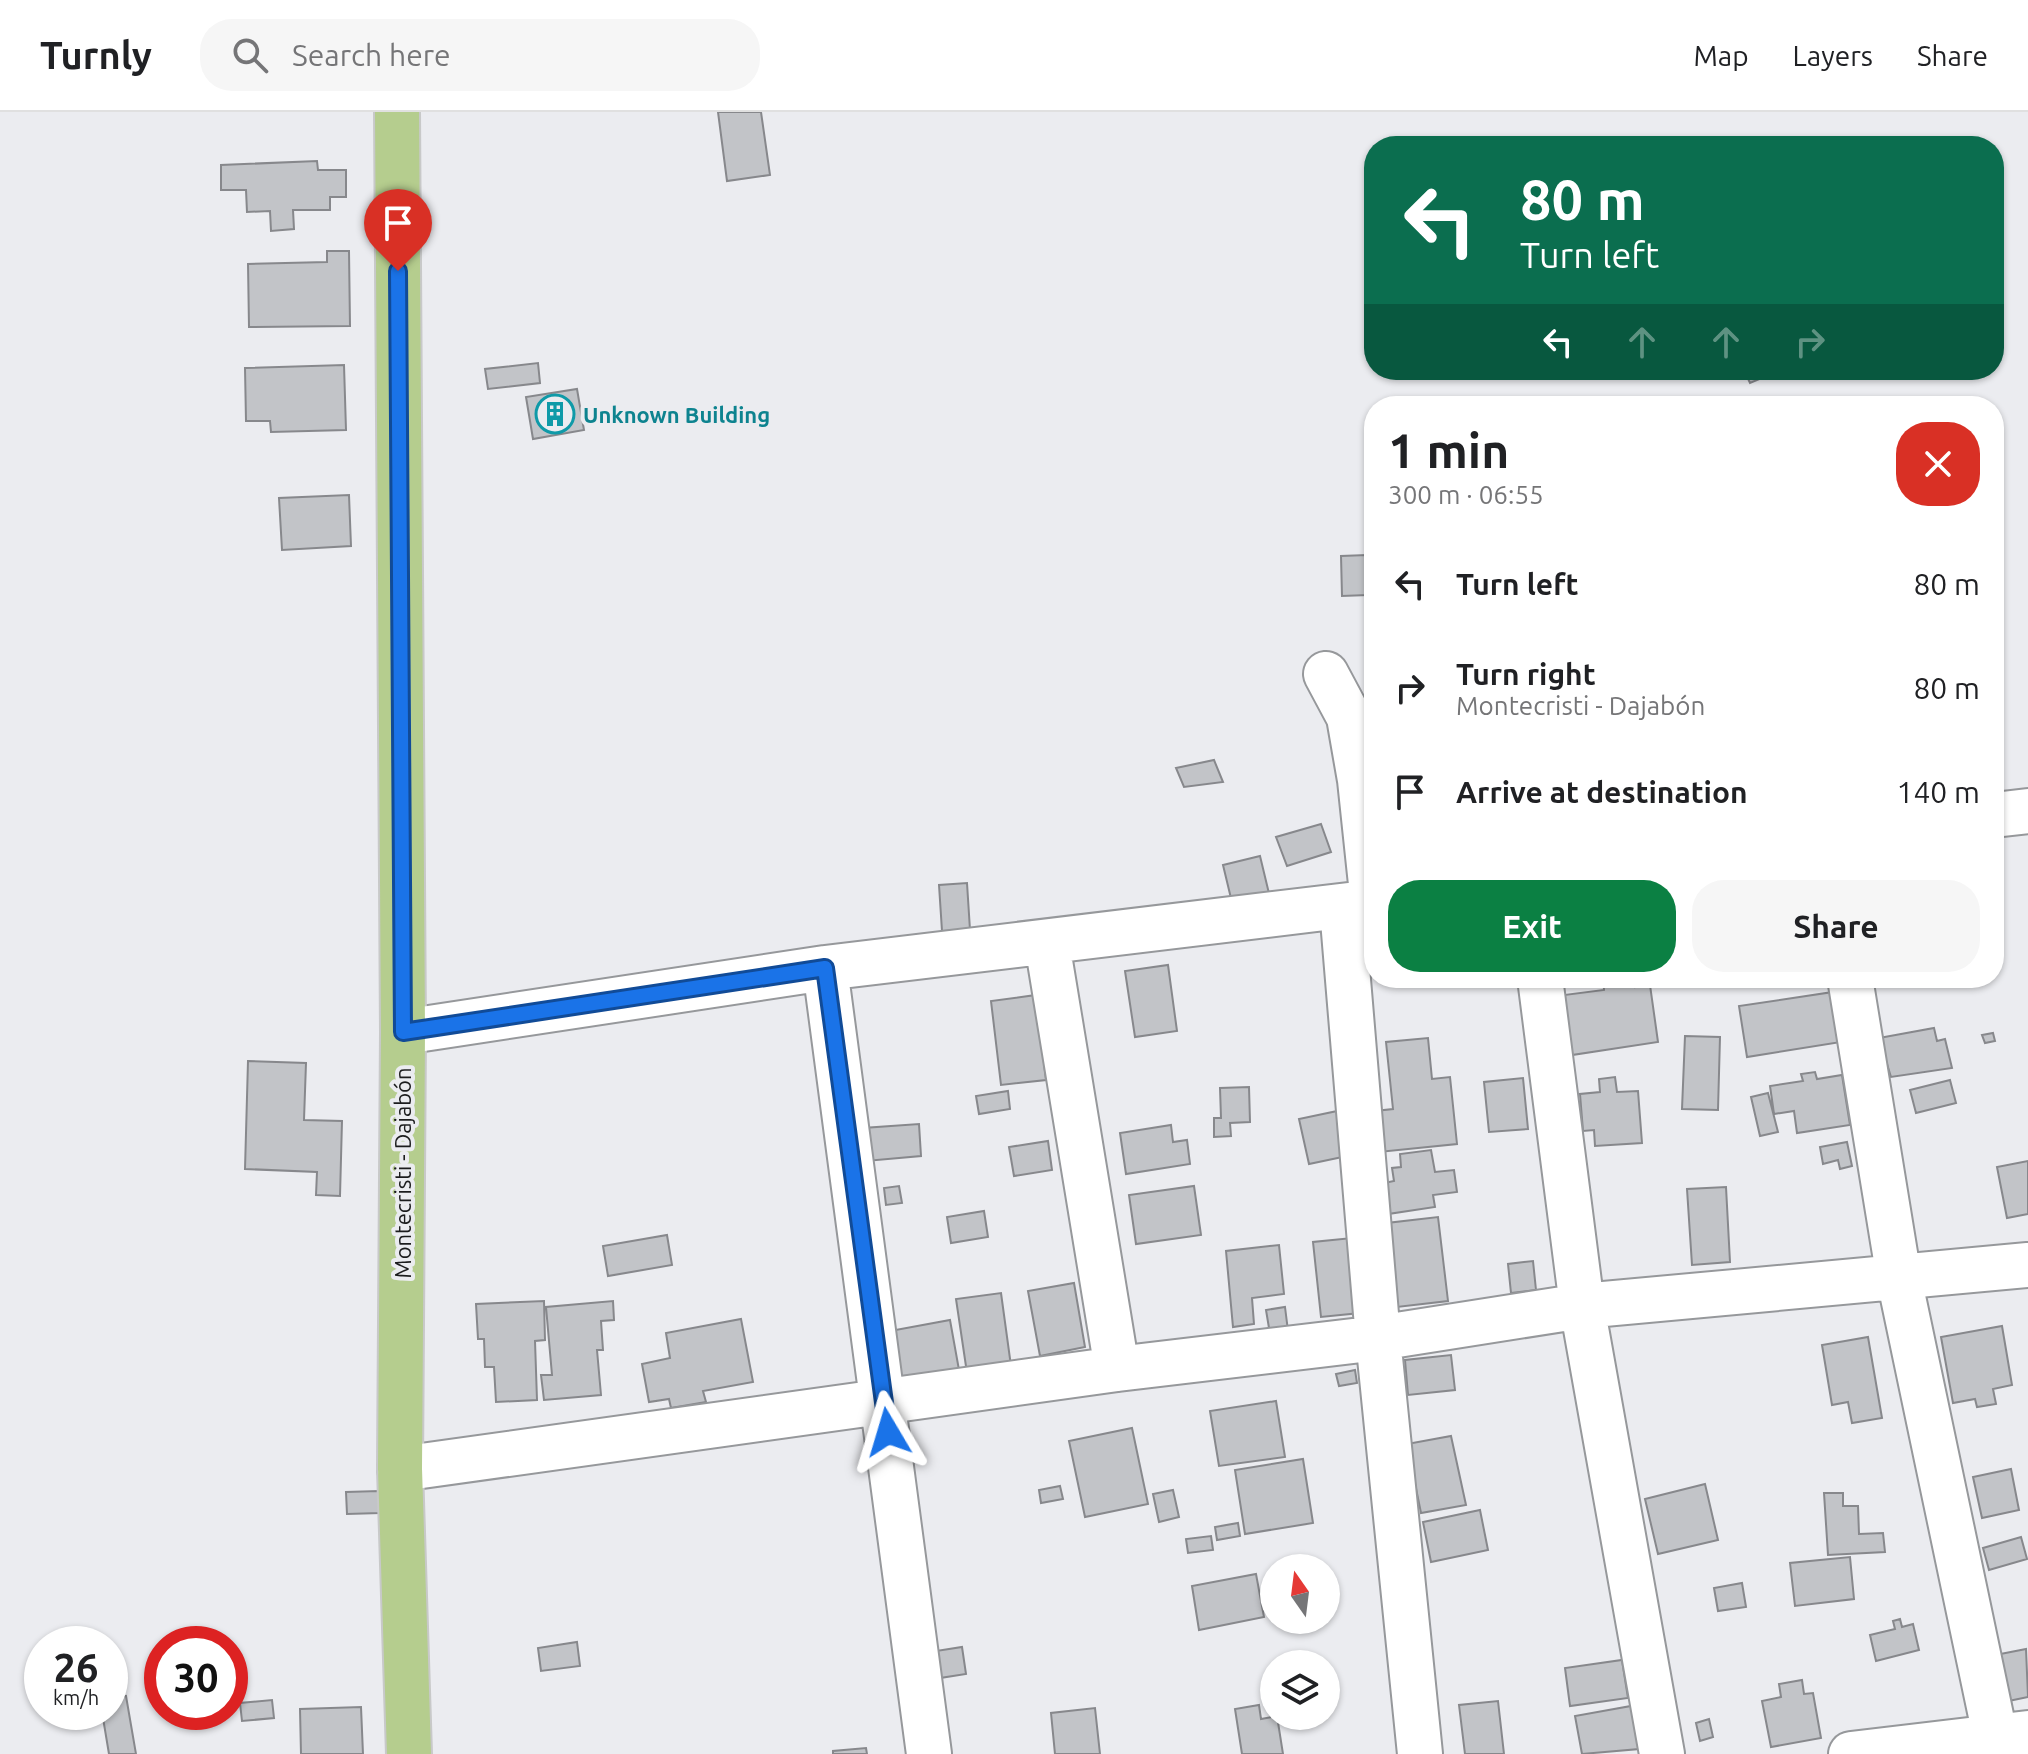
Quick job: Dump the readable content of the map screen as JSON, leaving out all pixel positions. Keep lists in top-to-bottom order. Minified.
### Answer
{"streets":{"main road":["Montecristi - Dajabón"]},"places":{"building":["Unknown Building"]},"north":"top","page":{"header":"Turnly","search":"Search here","nav":["Map","Layers","Share"],"turn":["80 m","Turn left"],"heading":["1 min","300 m · 06:55"],"list":[{"name":"Turn left","value":"80 m"},{"name":"Turn right","note":"Montecristi - Dajabón","value":"80 m"},{"name":"Arrive at destination","value":"140 m"}],"buttons":["Exit","Share"],"speed":"26 km/h","limit":"30"}}
